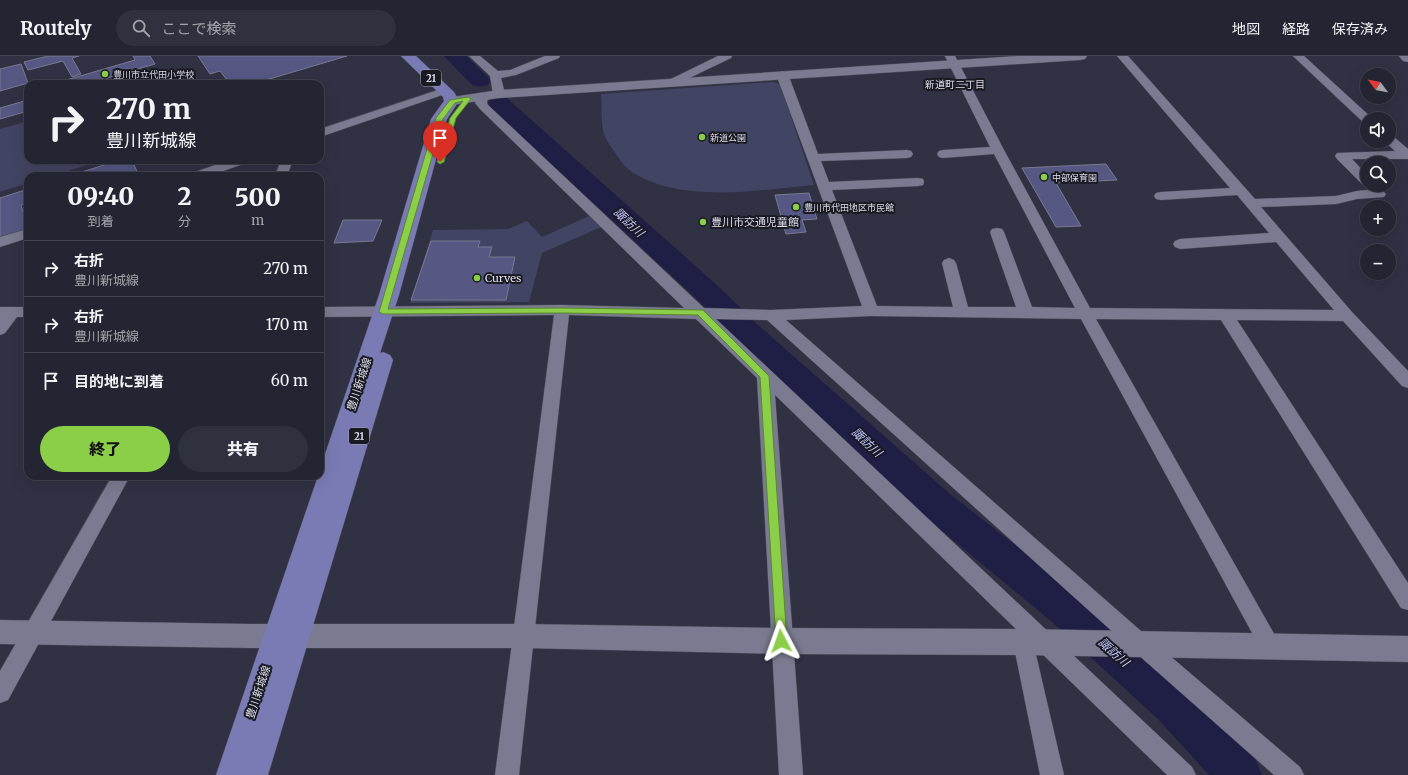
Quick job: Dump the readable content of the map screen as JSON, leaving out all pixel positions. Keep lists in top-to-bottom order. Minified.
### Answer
{"streets":{"main road":["21","豊川新城線"]},"crossings":[["21","豊川新城線"]],"districts":["新道町二丁目"],"water":["諏訪川"],"places":["豊川市立代田小学校","新道公園","中部保育園","豊川市代田地区市民館","豊川市交通児童館","Curves"],"north":"top left","page":{"header":"Routely","search":"ここで検索","nav":["地図","経路","保存済み"],"map_buttons":["+","−"],"turn":["270 m","豊川新城線"],"eta":["09:40","到着","2","分","500","m"],"list":[{"name":"右折","note":"豊川新城線","value":"270 m"},{"name":"右折","note":"豊川新城線","value":"170 m"},{"name":"目的地に到着","value":"60 m"}],"buttons":["終了","共有"]}}
